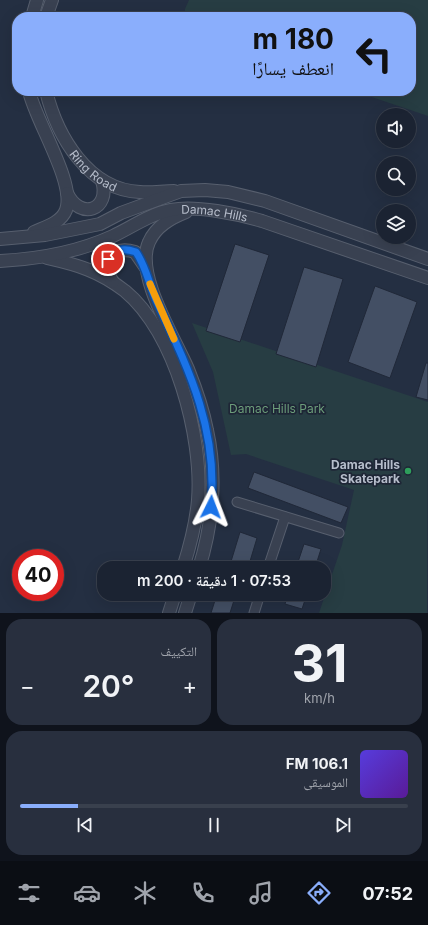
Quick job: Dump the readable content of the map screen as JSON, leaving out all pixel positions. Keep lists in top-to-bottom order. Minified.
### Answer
{"streets":{"street":["Ring Road","Damac Hills"]},"crossings":[["Ring Road","Damac Hills"]],"parks":["Damac Hills Park"],"places":["Damac Hills Skatepark"],"page":{"turn":["180 m","انعطف يسارًا"],"limit":"40","trip":"07:53 · 1 دقيقة · 200 m","tile":[["31","km/h"],"التكييف"],"heat":["−","20°","+"],"song":["106.1 FM","الموسيقى"],"tabs":"07:52"}}
